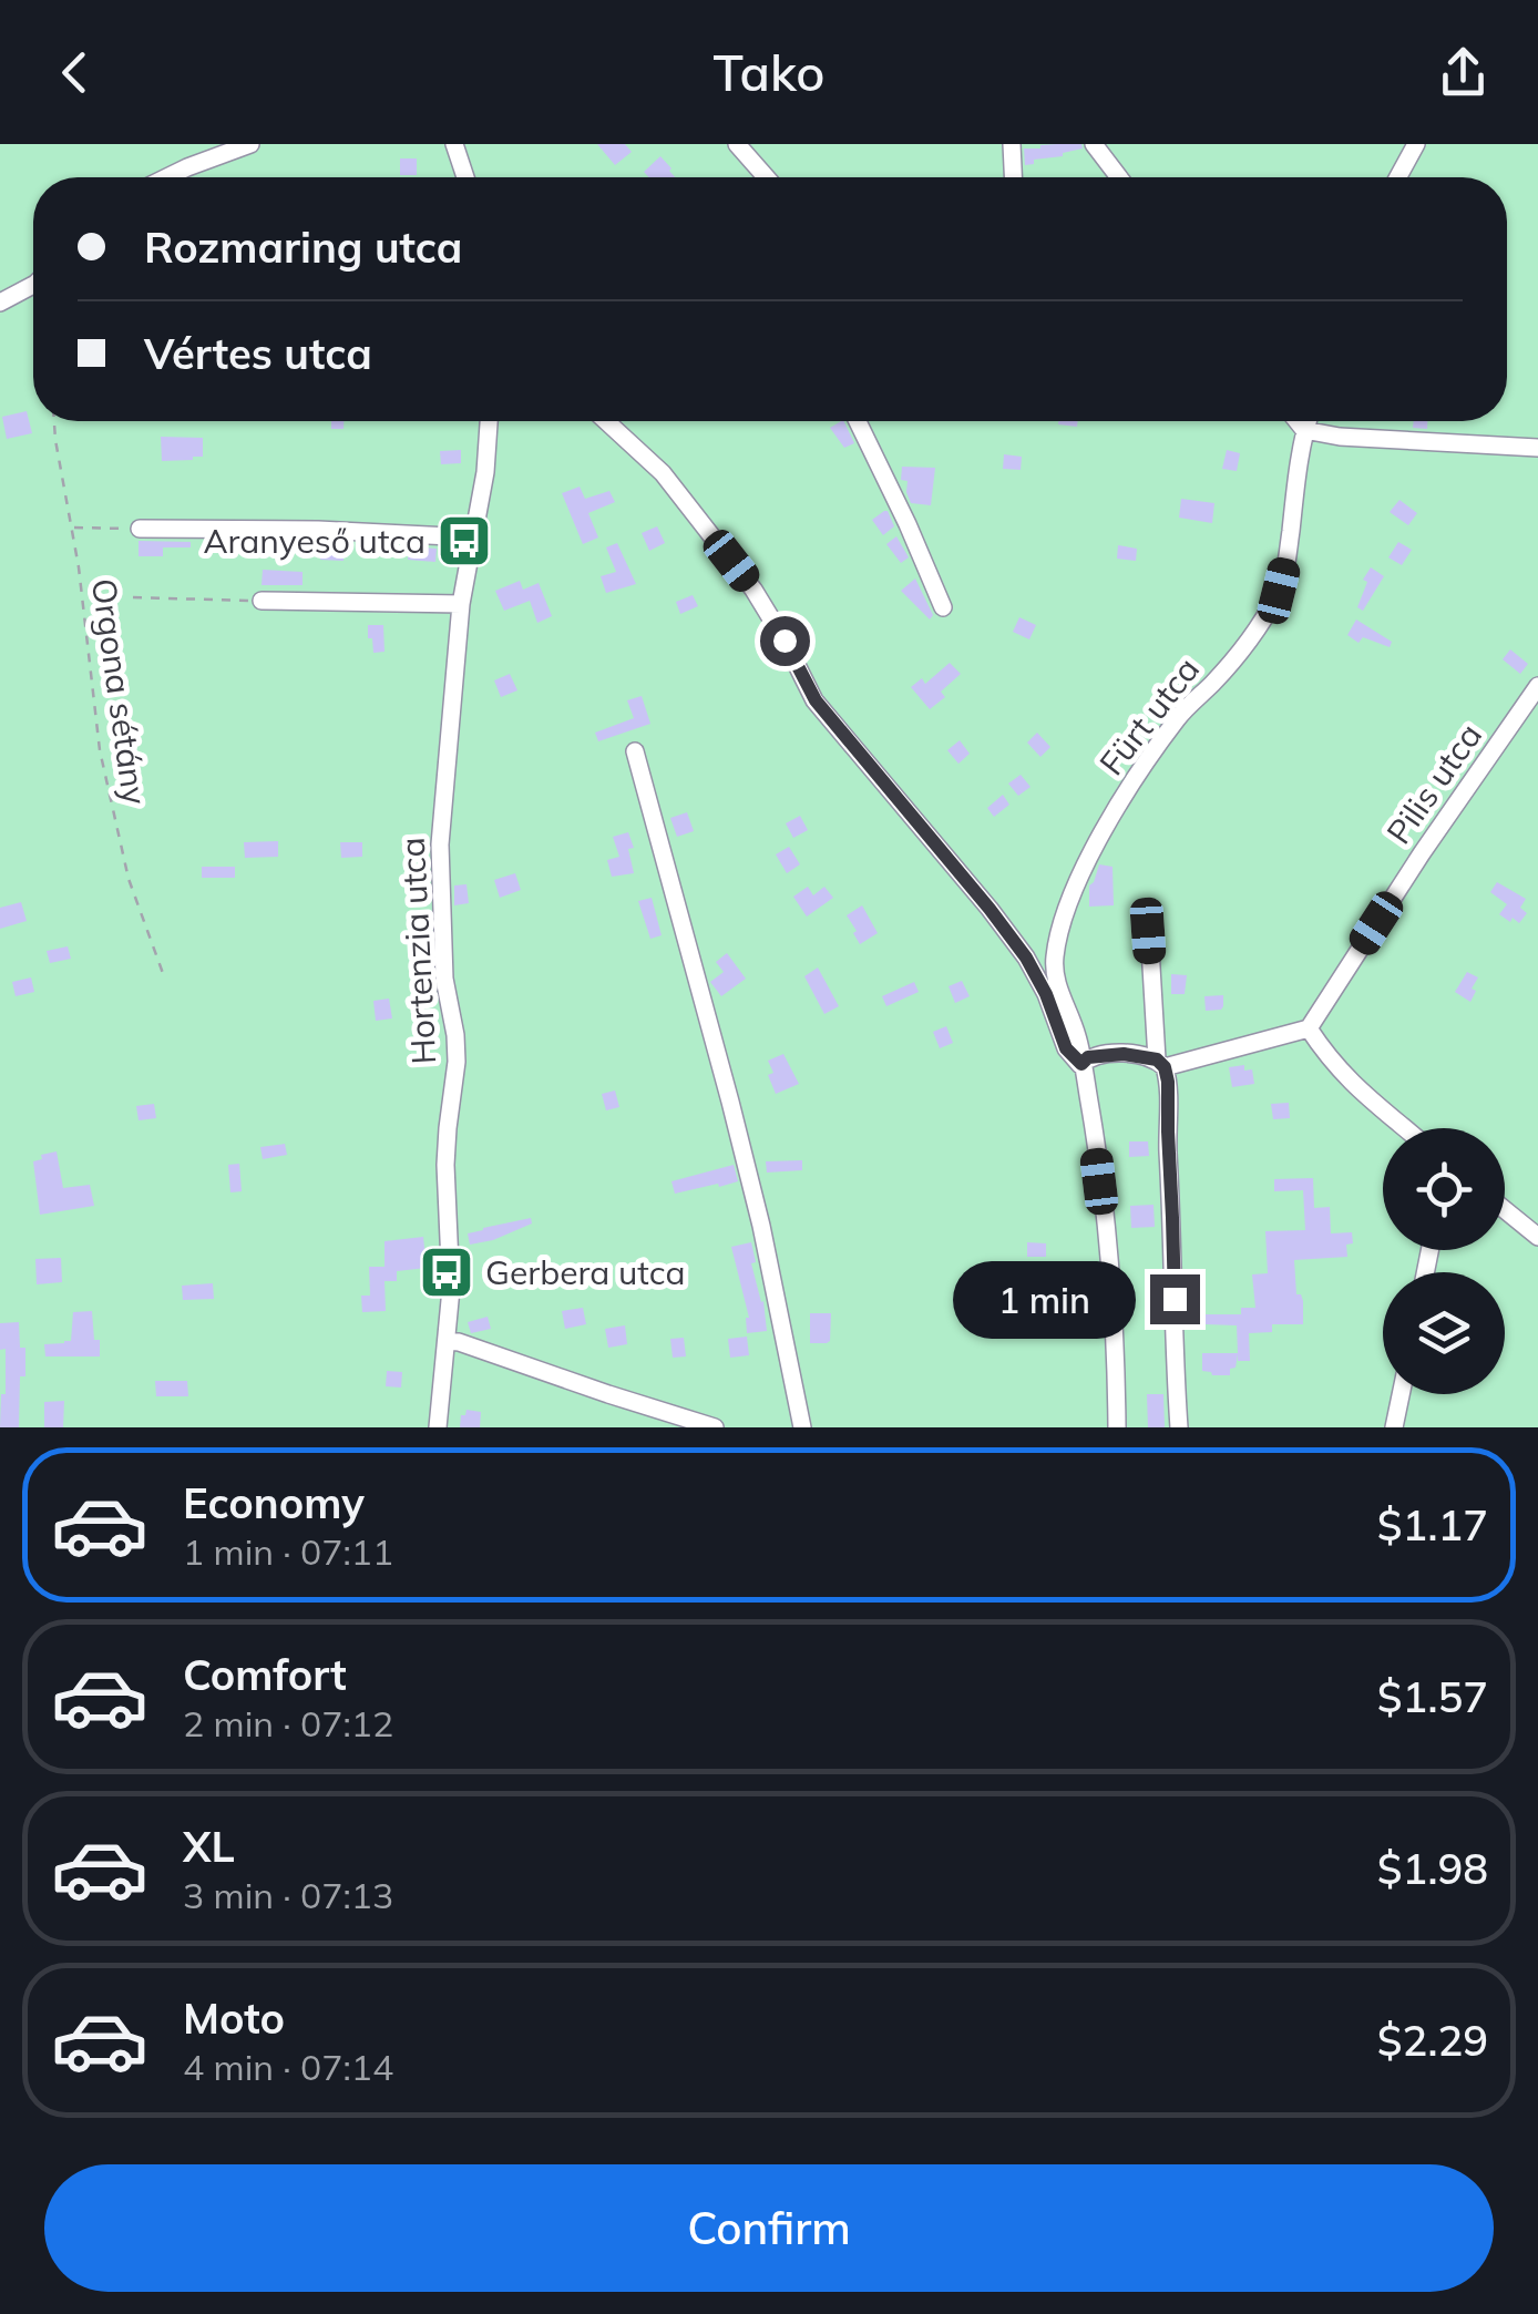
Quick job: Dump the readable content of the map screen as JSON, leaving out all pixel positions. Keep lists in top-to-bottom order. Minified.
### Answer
{"streets":{"street":["Fürt utca","Pilis utca","Hortenzia utca"],"path":["Orgona sétány"]},"places":{"bus stop":["Aranyeső utca","Gerbera utca"]},"page":{"header":"Tako","banner":["Rozmaring utca","Vértes utca"],"bubble":"1 min","list":[{"name":"Economy","note":"1 min · 07:11","value":"$1.17"},{"name":"Comfort","note":"2 min · 07:12","value":"$1.57"},{"name":"XL","note":"3 min · 07:13","value":"$1.98"},{"name":"Moto","note":"4 min · 07:14","value":"$2.29"}],"buttons":"Confirm"}}
